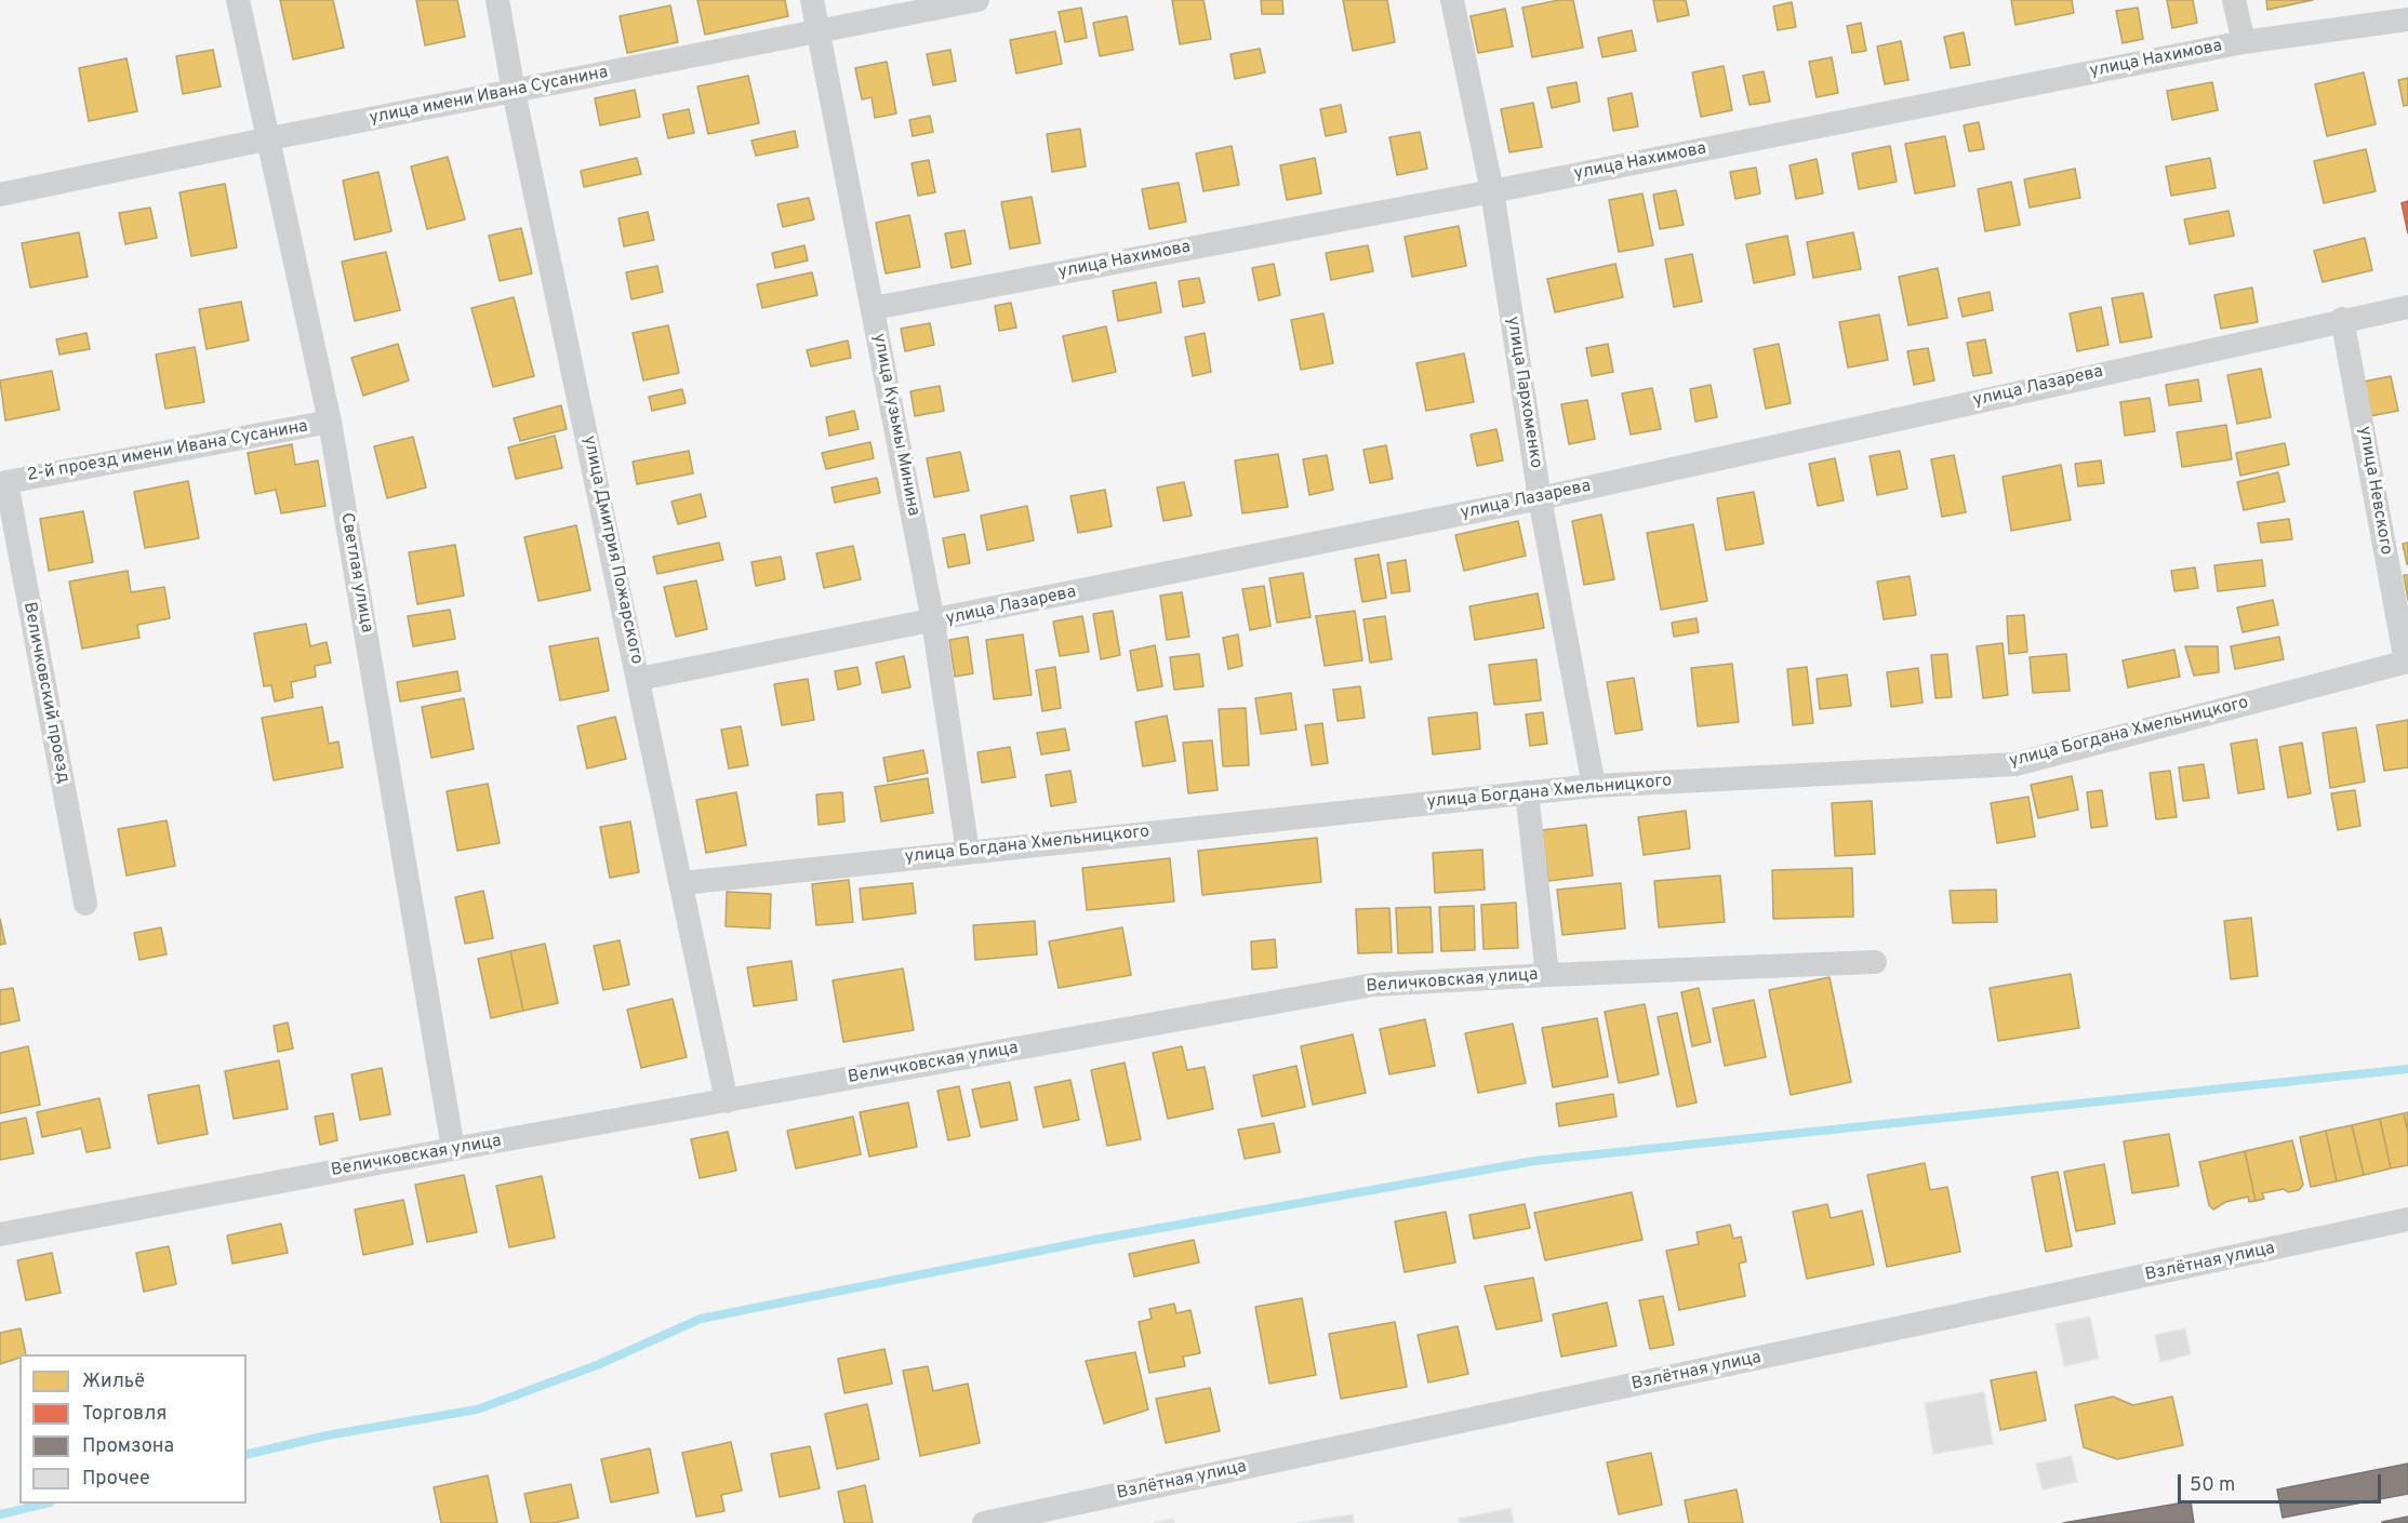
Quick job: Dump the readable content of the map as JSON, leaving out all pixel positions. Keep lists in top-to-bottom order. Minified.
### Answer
{"streets":{"street":["улица Нахимова","улица имени Ивана Сусанина","улица Лазарева","улица Пархоменко","улица Кузьмы Минина","2-й проезд имени Ивана Сусанина","улица Невского","улица Дмитрия Пожарского","Светлая улица","Величковский проезд","улица Богдана Хмельницкого","Величковская улица","Взлётная улица"]},"crossings":[["улица Нахимова","улица Пархоменко"],["улица Нахимова","улица Кузьмы Минина"],["улица имени Ивана Сусанина","улица Кузьмы Минина"],["улица имени Ивана Сусанина","улица Дмитрия Пожарского"],["улица имени Ивана Сусанина","Светлая улица"],["улица Лазарева","улица Пархоменко"],["улица Лазарева","улица Кузьмы Минина"],["улица Лазарева","улица Невского"],["улица Лазарева","улица Дмитрия Пожарского"],["улица Пархоменко","улица Богдана Хмельницкого"],["улица Кузьмы Минина","улица Богдана Хмельницкого"],["2-й проезд имени Ивана Сусанина","Светлая улица"],["2-й проезд имени Ивана Сусанина","Величковский проезд"],["улица Невского","улица Богдана Хмельницкого"],["улица Дмитрия Пожарского","улица Богдана Хмельницкого"],["улица Дмитрия Пожарского","Величковская улица"],["Светлая улица","Величковская улица"]],"legend":["Жильё","Торговля","Промзона","Прочее"],"scale_bar":"50 m"}
